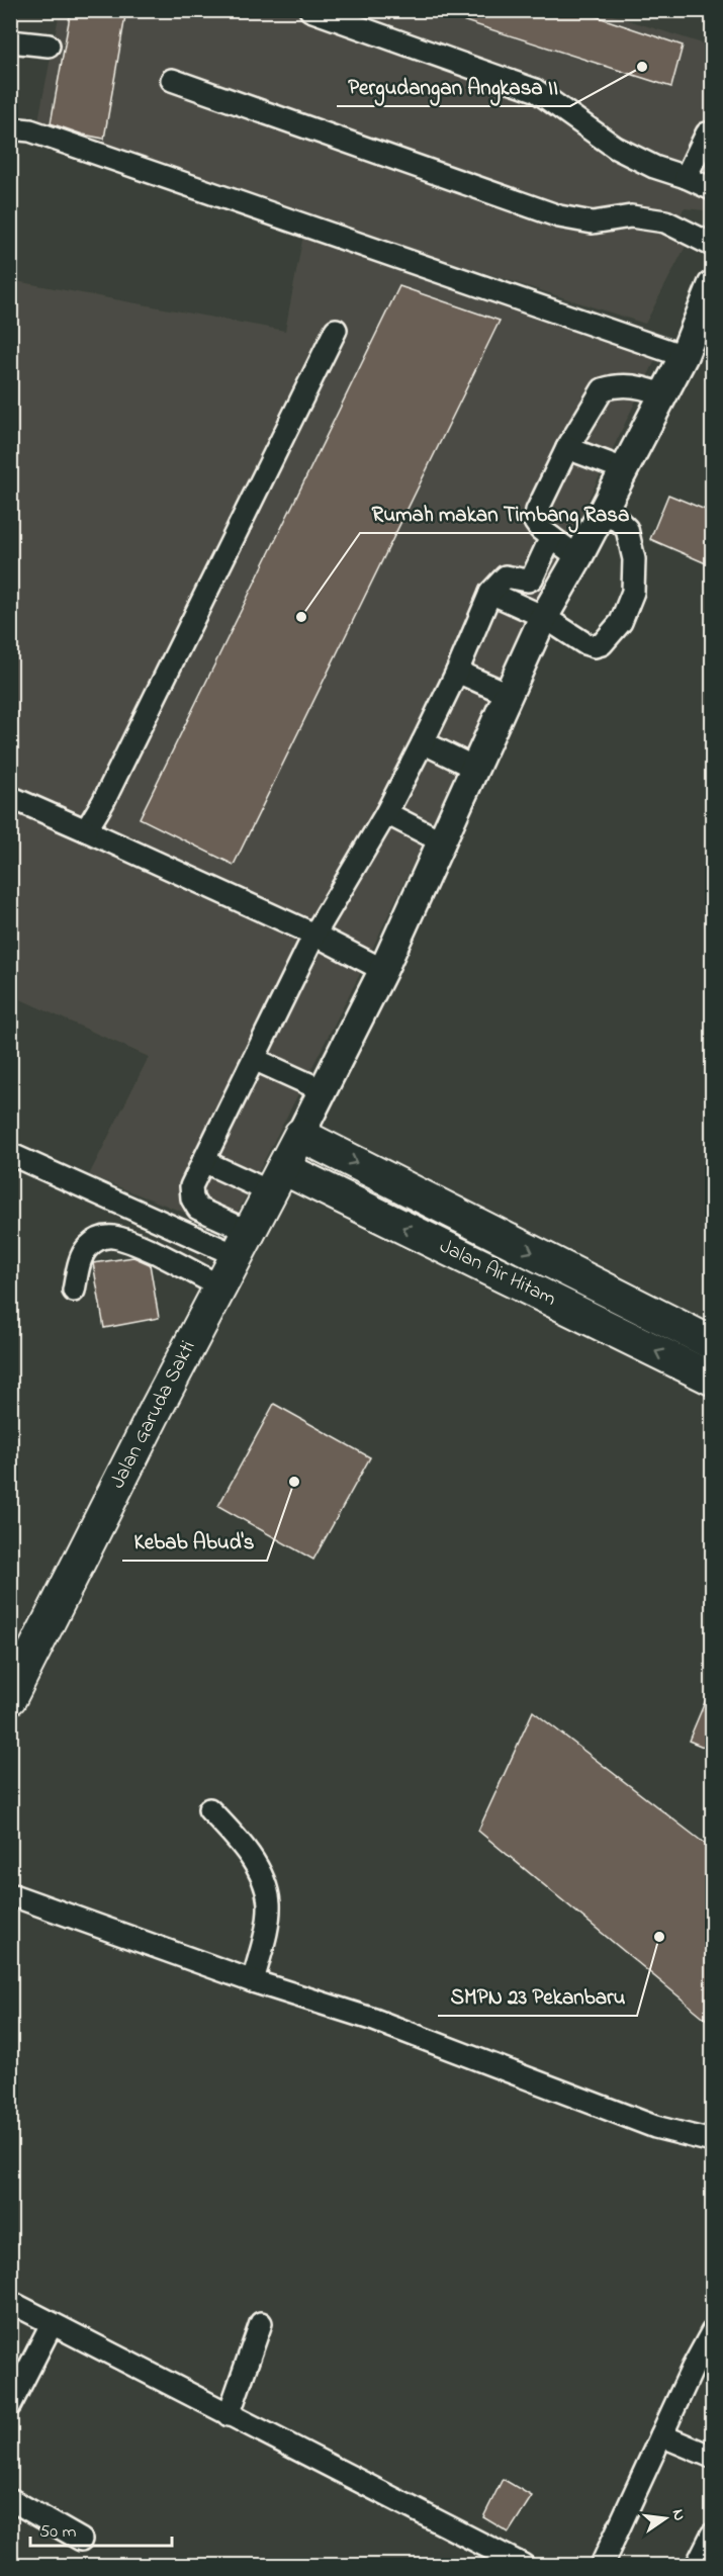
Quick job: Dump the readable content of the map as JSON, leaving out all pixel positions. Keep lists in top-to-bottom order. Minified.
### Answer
{"streets":{"highway":["Jalan Air Hitam","Jalan Garuda Sakti"]},"crossings":[["Jalan Air Hitam","Jalan Garuda Sakti"]],"places":["Pergudangan Angkasa II","Rumah makan Timbang Rasa","Kebab Abud's","SMPN 23 Pekanbaru"],"scale_bar":"50 m","north":"right"}
